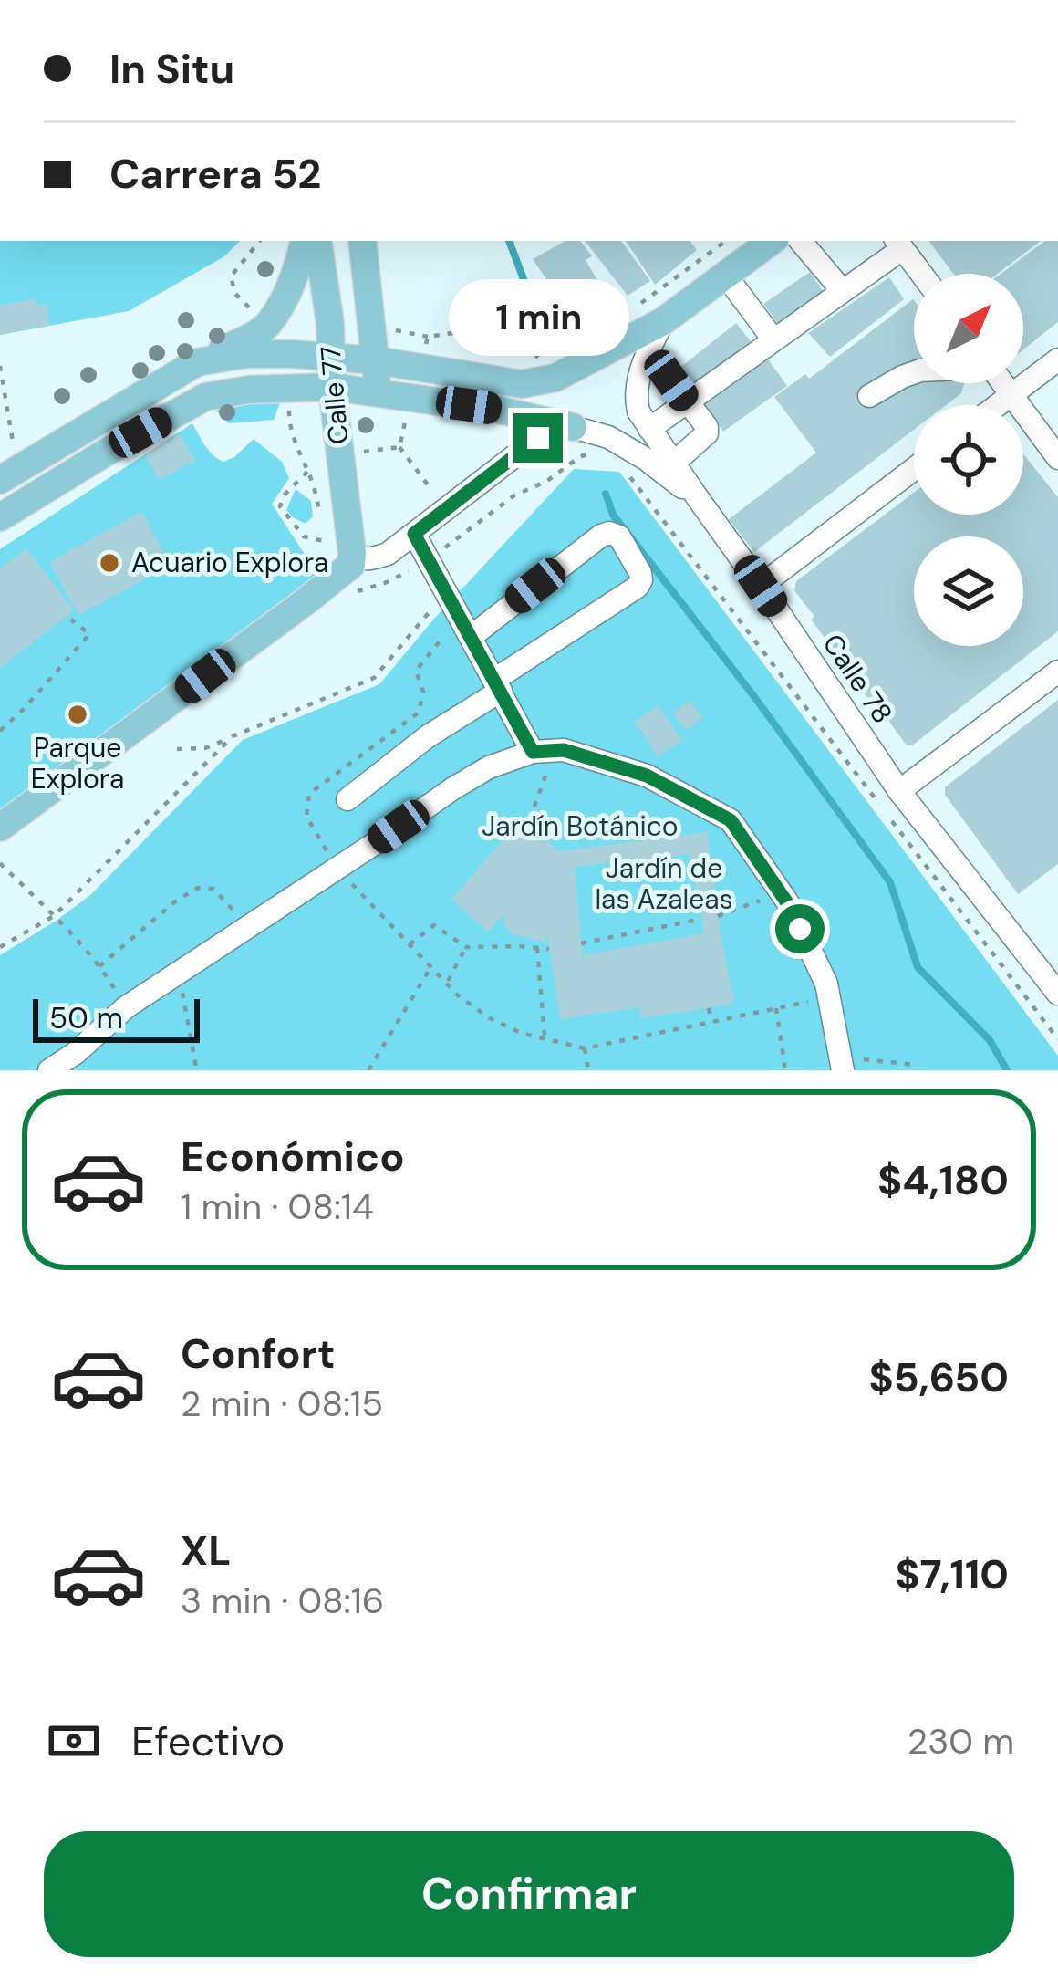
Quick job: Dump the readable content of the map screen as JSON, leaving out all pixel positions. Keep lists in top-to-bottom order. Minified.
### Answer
{"streets":{"main road":["Calle 77"],"street":["Calle 78"]},"parks":["Jardín Botánico","Jardín de las Azaleas"],"places":["Acuario Explora","Parque Explora"],"scale_bar":"50 m","north":"top right","page":{"banner":["In Situ","Carrera 52"],"bubble":"1 min","scale":"50 m","list":[{"name":"Económico","note":"1 min · 08:14","value":"$4,180"},{"name":"Confort","note":"2 min · 08:15","value":"$5,650"},{"name":"XL","note":"3 min · 08:16","value":"$7,110"}],"pay":["Efectivo","230 m"],"buttons":"Confirmar"}}
